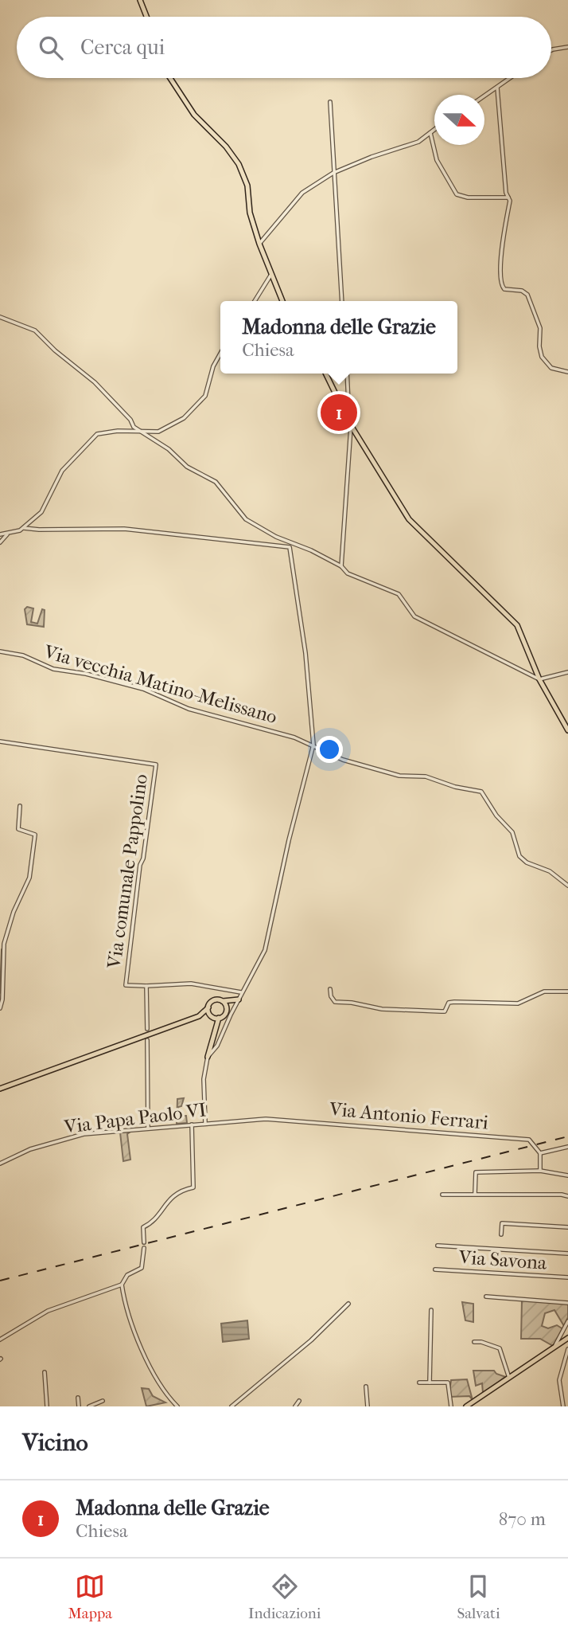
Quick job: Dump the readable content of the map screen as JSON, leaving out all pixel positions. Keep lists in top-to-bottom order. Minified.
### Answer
{"streets":{"street":["Via vecchia Matino-Melissano","Via comunale Pappolino","Via Antonio Ferrari","Via Papa Paolo VI","Via Savona"]},"crossings":[["Via Antonio Ferrari","Via Papa Paolo VI"]],"north":"right","page":{"search":"Cerca qui","popup":["Madonna delle Grazie","Chiesa"],"pins":"1","heading":"Vicino","list":[{"mark":"1","name":"Madonna delle Grazie","note":"Chiesa","value":"870 m"}],"nav":["Mappa","Indicazioni","Salvati"]}}
